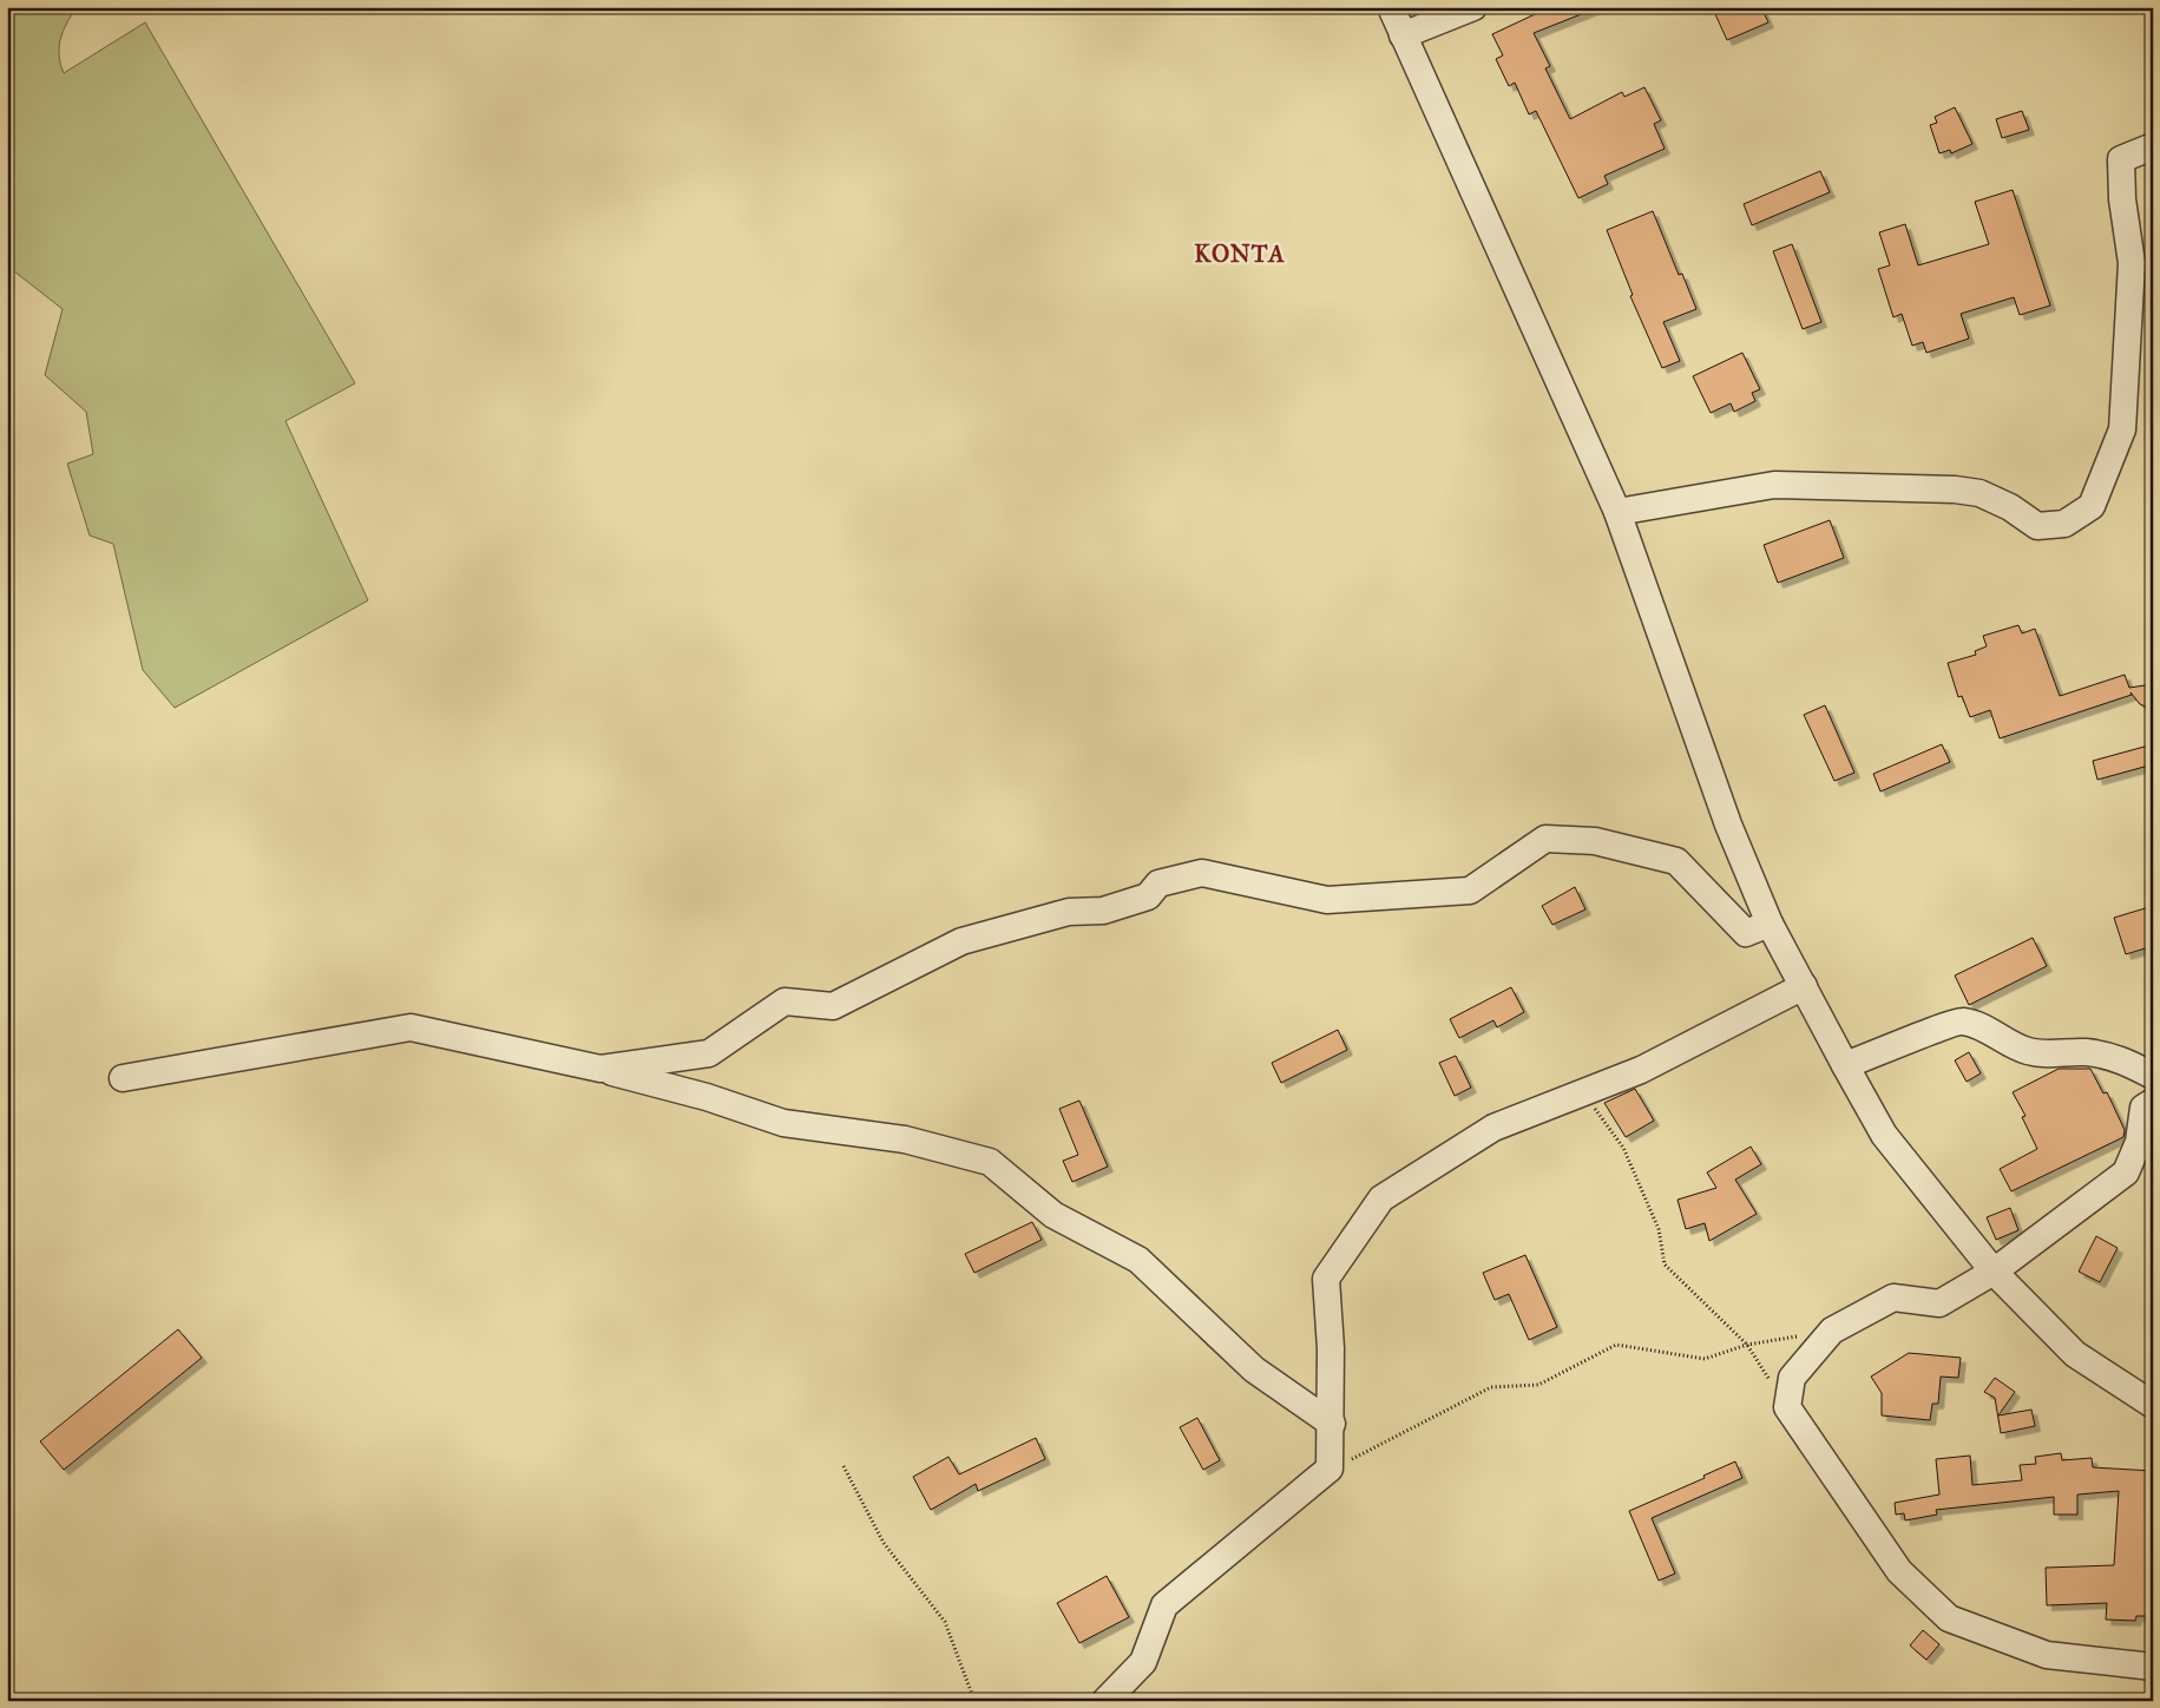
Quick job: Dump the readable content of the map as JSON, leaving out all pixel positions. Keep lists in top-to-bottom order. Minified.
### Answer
{"districts":["KONTA"]}
